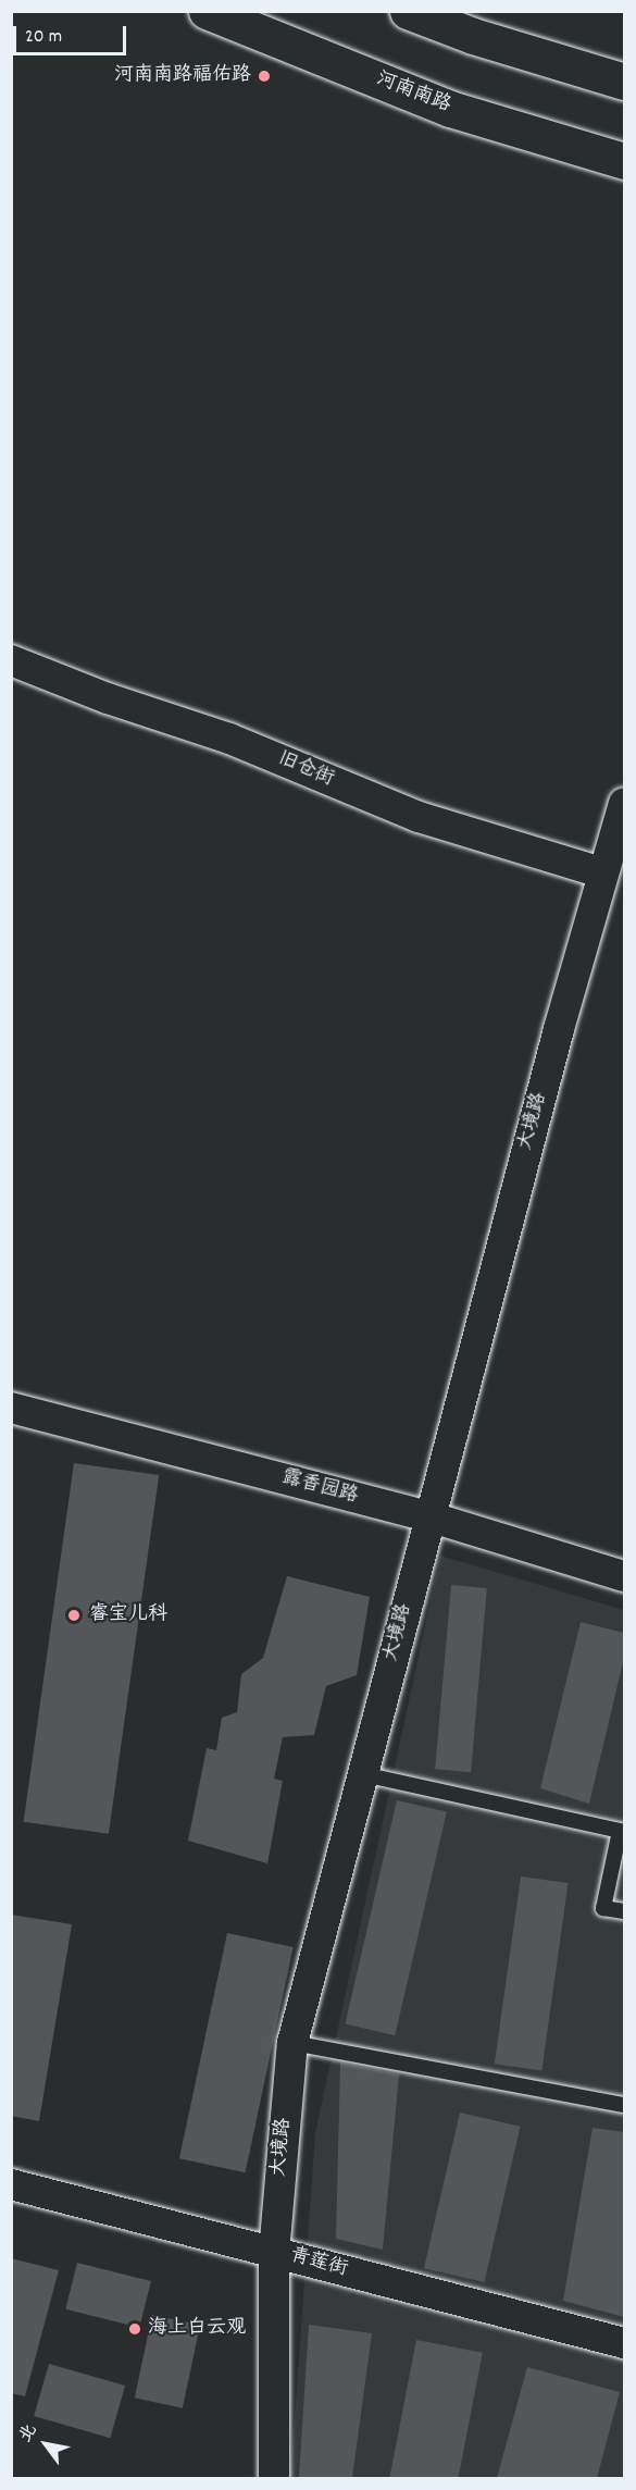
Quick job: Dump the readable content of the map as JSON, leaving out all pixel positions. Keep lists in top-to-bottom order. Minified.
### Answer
{"streets":{"main road":["河南南路"],"street":["旧仓街","大境路","露香园路","青莲街"]},"crossings":[["旧仓街","大境路"],["大境路","露香园路"],["大境路","青莲街"]],"places":["河南南路福佑路","睿宝儿科","海上白云观"],"scale_bar":"20 m","north":"top left"}
